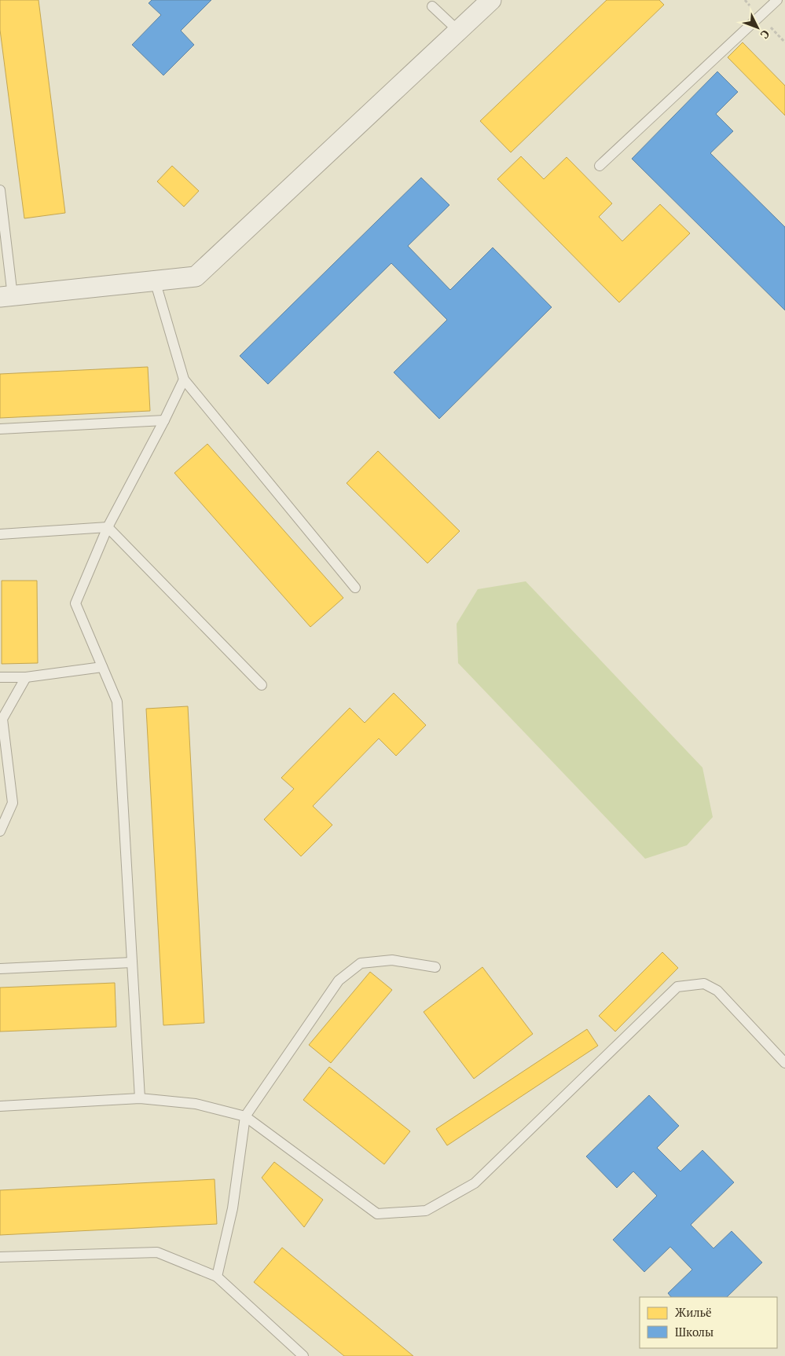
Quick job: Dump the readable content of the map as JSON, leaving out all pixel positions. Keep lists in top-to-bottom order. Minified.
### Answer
{"legend":["Жильё","Школы"],"north":"bottom right"}
